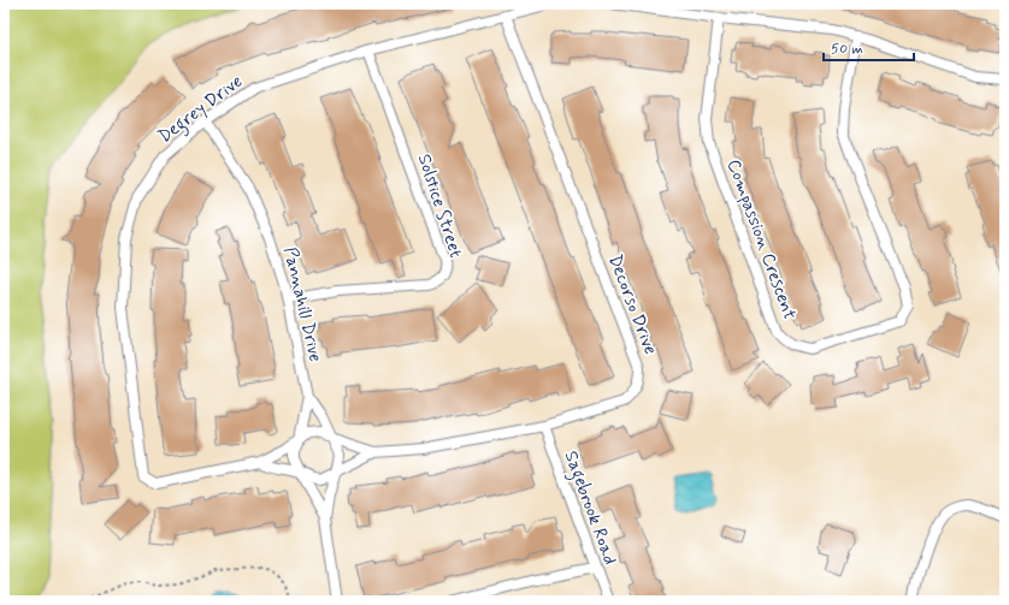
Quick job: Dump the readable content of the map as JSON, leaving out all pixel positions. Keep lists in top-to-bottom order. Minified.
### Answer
{"streets":{"street":["Degrey Drive","Solstice Street","Compassion Crescent","Pannahill Drive","Decorso Drive","Sagebrook Road"]},"crossings":[["Degrey Drive","Solstice Street"],["Degrey Drive","Pannahill Drive"],["Degrey Drive","Decorso Drive"],["Solstice Street","Pannahill Drive"],["Pannahill Drive","Decorso Drive"],["Decorso Drive","Sagebrook Road"]],"scale_bar":"50 m"}
